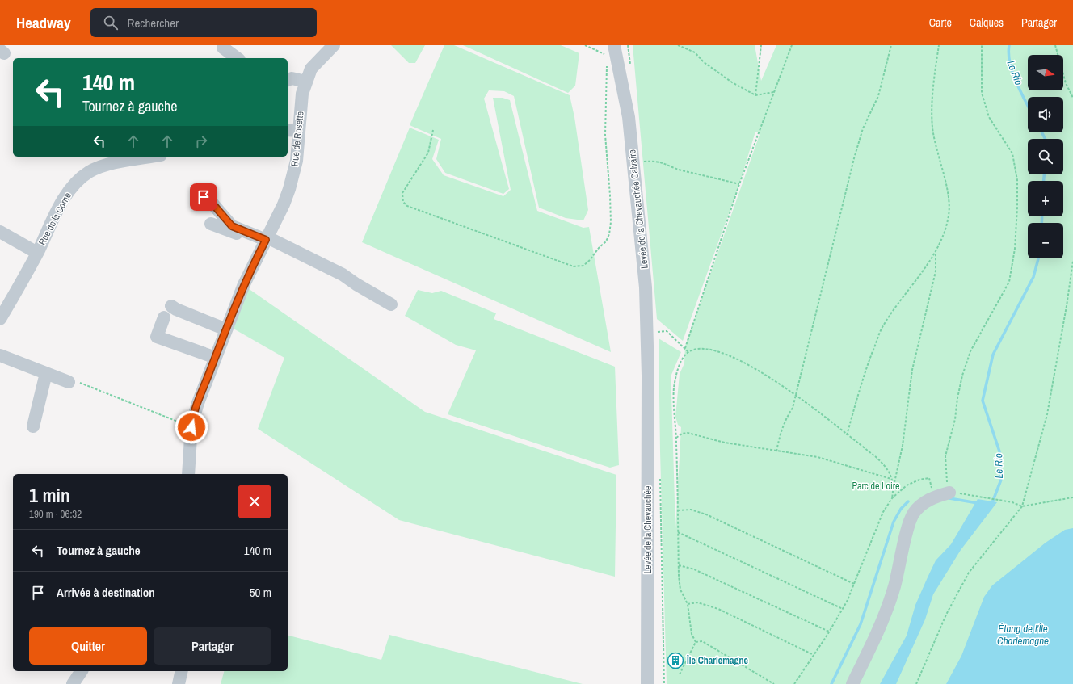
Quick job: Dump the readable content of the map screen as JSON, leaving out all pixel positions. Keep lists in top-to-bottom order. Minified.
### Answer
{"streets":{"street":["Rue de Rosette","Levée de la Chevauchée Calvaire","Rue de la Corne","Levée de la Chevauchée"]},"crossings":[["Levée de la Chevauchée Calvaire","Levée de la Chevauchée"]],"water":["Le Rio","Étang de l'Île Charlemagne"],"parks":["Parc de Loire"],"places":{"building":["Île Charlemagne"]},"north":"right","page":{"header":"Headway","search":"Rechercher","nav":["Carte","Calques","Partager"],"map_buttons":["+","−"],"turn":["140 m","Tournez à gauche"],"heading":["1 min","190 m · 06:32"],"list":[{"name":"Tournez à gauche","value":"140 m"},{"name":"Arrivée à destination","value":"50 m"}],"buttons":["Quitter","Partager"]}}
